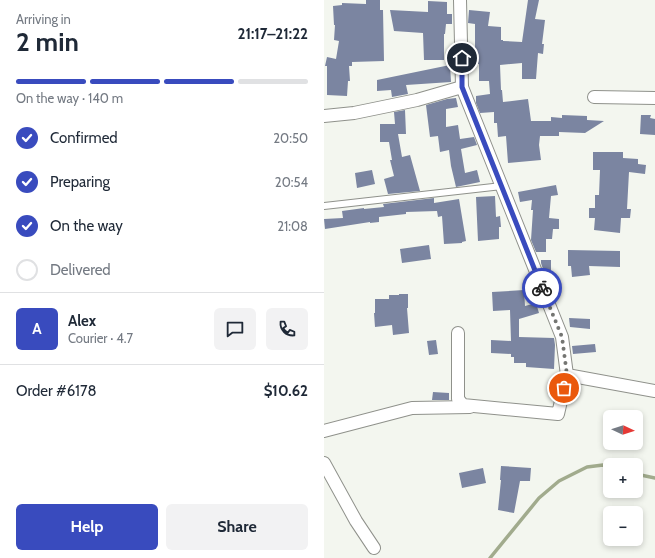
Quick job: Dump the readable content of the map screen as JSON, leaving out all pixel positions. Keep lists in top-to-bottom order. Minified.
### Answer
{"north":"right","page":{"heading":["2 min","Arriving in","21:17–21:22"],"panel":["Alex","Courier · 4.7","Order #6178","$10.62"],"bar":"On the way · 140 m","list":[["Confirmed","20:50"],["Preparing","20:54"],["On the way","21:08"],"Delivered"],"round":"A","map_buttons":["+","−"],"buttons":["Help","Share"]}}
